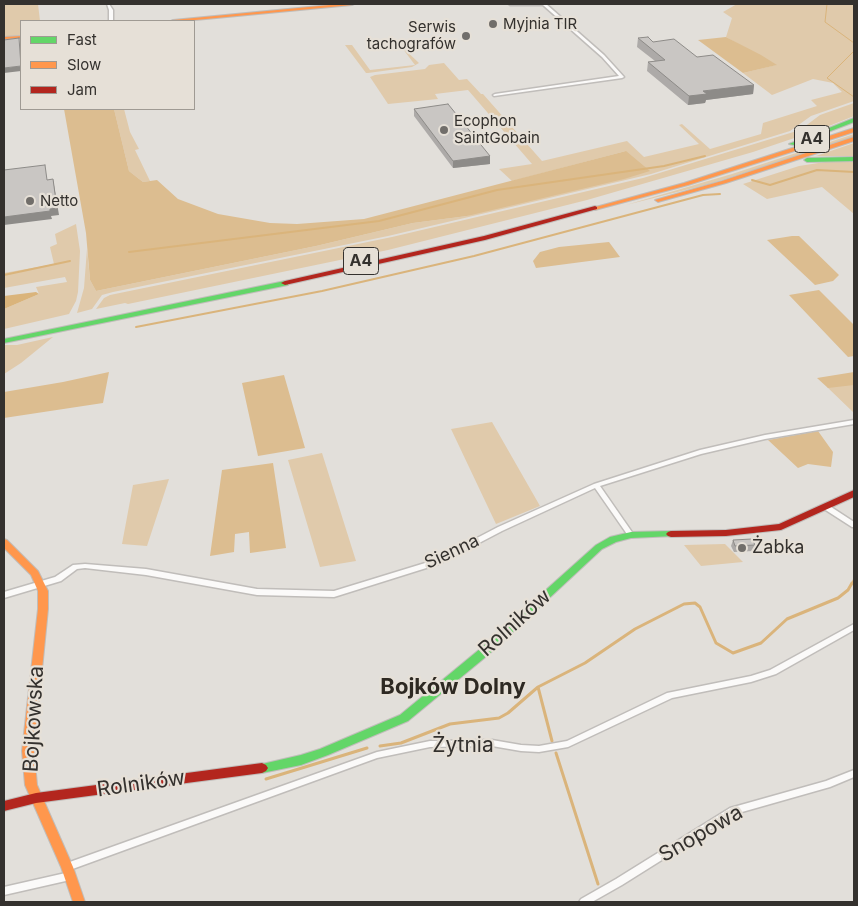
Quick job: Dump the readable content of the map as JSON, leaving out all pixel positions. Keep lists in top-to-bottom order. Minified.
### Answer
{"streets":{"main road":["A4","Rolników","Bojkowska"],"street":["Sienna","Żytnia","Snopowa"]},"crossings":[["Sienna","Bojkowska"],["Rolników","Bojkowska"],["Bojkowska","Żytnia"]],"districts":["Bojków Dolny"],"places":["Myjnia TIR","Serwis tachografów","Ecophon SaintGobain","Netto","Żabka"],"legend":["Fast","Slow","Jam"]}
